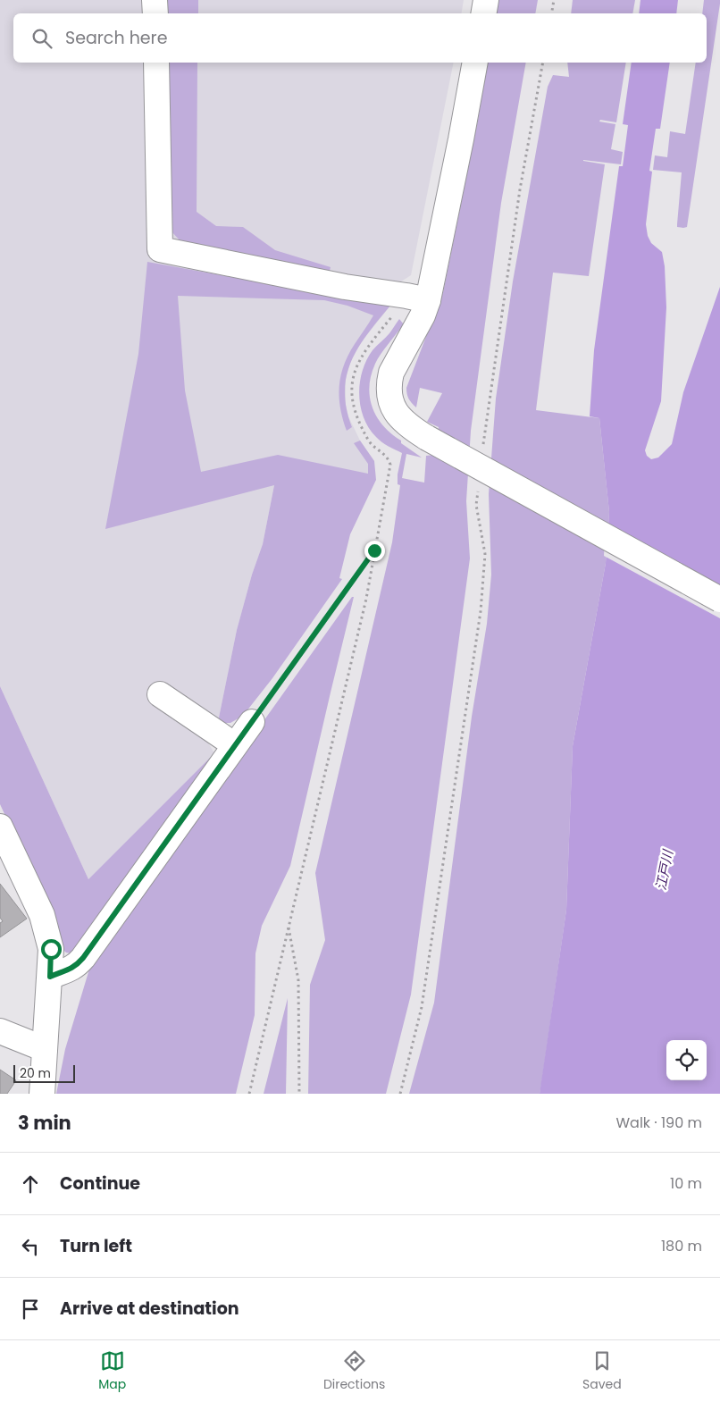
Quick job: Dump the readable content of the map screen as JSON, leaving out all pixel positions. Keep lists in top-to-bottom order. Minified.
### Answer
{"water":["江戸川"],"scale_bar":"20 m","page":{"search":"Search here","scale":"20 m","heading":["3 min","Walk · 190 m"],"list":[["Continue","10 m"],["Turn left","180 m"],"Arrive at destination"],"nav":["Map","Directions","Saved"]}}
